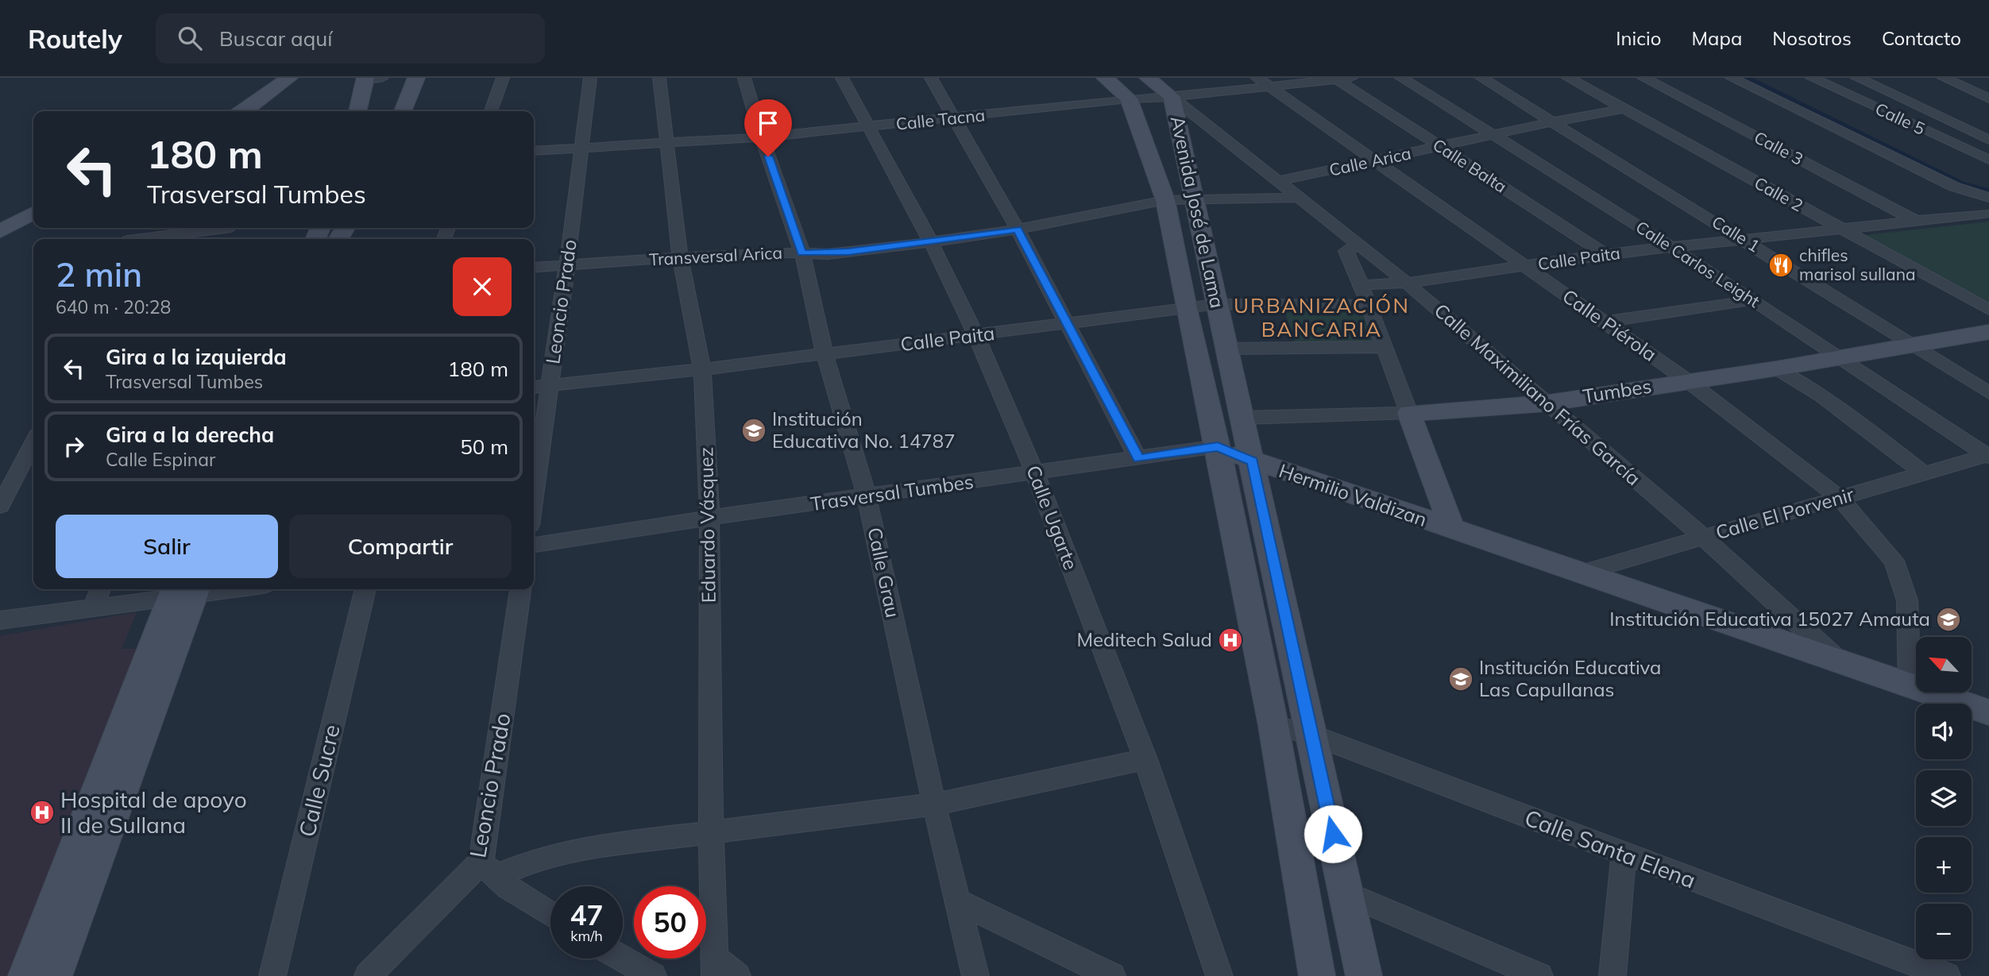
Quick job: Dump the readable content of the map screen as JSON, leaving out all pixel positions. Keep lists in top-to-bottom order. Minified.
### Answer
{"streets":{"street":["Calle 5","Calle Tacna","Calle 3","Calle Arica","Calle Balta","Calle 2","Avenida José de Lama","Calle 1","Transversal Arica","Calle Paita","Calle Carlos Leight","Leoncio Prado","Calle Piérola","Tumbes","Calle Maximiliano Frías García","Trasversal Tumbes","Hermilio Valdizan","Calle El Porvenir","Calle Ugarte","Eduardo Vásquez","Calle Grau","Calle Sucre","Calle Santa Elena"]},"crossings":[["Calle Tacna","Calle Balta"],["Calle Tacna","Avenida José de Lama"],["Calle Tacna","Leoncio Prado"],["Calle Tacna","Calle Piérola"],["Calle Tacna","Calle Maximiliano Frías García"],["Calle Tacna","Calle Ugarte"],["Calle Tacna","Eduardo Vásquez"],["Calle Tacna","Calle Grau"],["Calle 3","Calle Paita"],["Calle Arica","Calle Balta"],["Calle Arica","Calle 2"],["Calle Arica","Calle 1"],["Calle Arica","Calle Carlos Leight"],["Calle Arica","Calle Piérola"],["Calle Arica","Calle Maximiliano Frías García"],["Calle Balta","Calle Paita"],["Calle 2","Calle Paita"],["Avenida José de Lama","Transversal Arica"],["Avenida José de Lama","Calle Paita"],["Avenida José de Lama","Tumbes"],["Avenida José de Lama","Calle Maximiliano Frías García"],["Avenida José de Lama","Trasversal Tumbes"],["Avenida José de Lama","Hermilio Valdizan"],["Avenida José de Lama","Calle Santa Elena"],["Calle 1","Calle Paita"],["Calle 1","Tumbes"],["Transversal Arica","Leoncio Prado"],["Transversal Arica","Calle Maximiliano Frías García"],["Transversal Arica","Calle Ugarte"],["Transversal Arica","Eduardo Vásquez"],["Transversal Arica","Calle Grau"],["Calle Paita","Calle Carlos Leight"],["Calle Paita","Leoncio Prado"],["Calle Paita","Calle Piérola"],["Calle Paita","Calle Maximiliano Frías García"],["Calle Paita","Calle Ugarte"],["Calle Paita","Eduardo Vásquez"],["Calle Paita","Calle Grau"],["Calle Carlos Leight","Tumbes"],["Calle Carlos Leight","Calle El Porvenir"],["Calle Piérola","Tumbes"],["Calle Piérola","Hermilio Valdizan"],["Calle Piérola","Calle El Porvenir"],["Tumbes","Calle Maximiliano Frías García"],["Calle Maximiliano Frías García","Hermilio Valdizan"],["Calle Maximiliano Frías García","Calle El Porvenir"],["Trasversal Tumbes","Calle Ugarte"],["Trasversal Tumbes","Eduardo Vásquez"],["Trasversal Tumbes","Calle Grau"],["Hermilio Valdizan","Calle El Porvenir"]],"districts":["URBANIZACIÓN BANCARIA"],"places":{"restaurant":["chifles marisol sullana"],"school or university":["Institución Educativa No. 14787","Institución Educativa 15027 Amauta","Institución Educativa Las Capullanas"],"hospital":["Meditech Salud","Hospital de apoyo II de Sullana"]},"north":"top left","page":{"header":"Routely","search":"Buscar aquí","nav":["Inicio","Mapa","Nosotros","Contacto"],"turn":["180 m","Trasversal Tumbes"],"heading":["2 min","640 m · 20:28"],"list":[{"name":"Gira a la izquierda","note":"Trasversal Tumbes","value":"180 m"},{"name":"Gira a la derecha","note":"Calle Espinar","value":"50 m"}],"buttons":["Salir","Compartir"],"map_buttons":["+","−"],"speed":"47 km/h","limit":"50"}}
